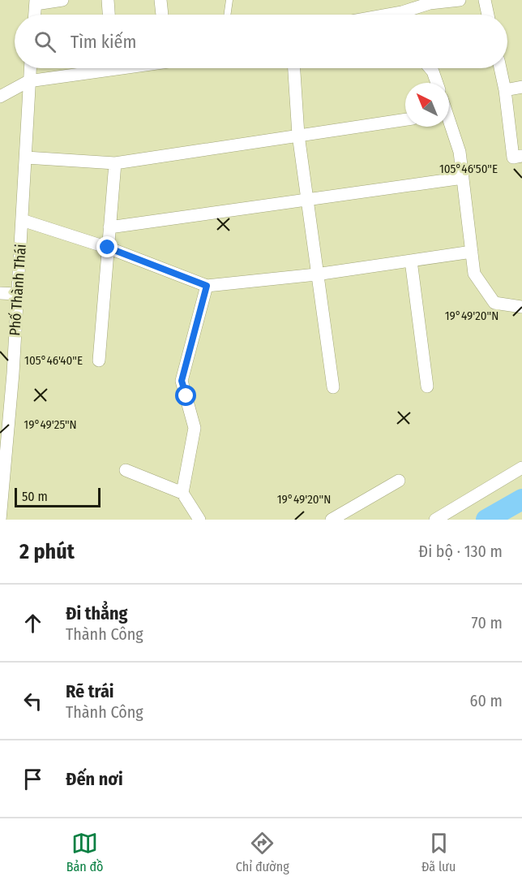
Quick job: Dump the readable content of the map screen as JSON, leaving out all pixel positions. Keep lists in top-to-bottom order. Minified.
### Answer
{"streets":{"street":["Phố Thành Thái"]},"scale_bar":"50 m","north":"top left","page":{"search":"Tìm kiếm","scale":"50 m","heading":["2 phút","Đi bộ · 130 m"],"list":[["Đi thẳng","Thành Công","70 m"],["Rẽ trái","Thành Công","60 m"],"Đến nơi"],"nav":["Bản đồ","Chỉ đường","Đã lưu"]},"coordinates":["105°46'50\"E","19°49'20\"N","105°46'40\"E","19°49'25\"N"]}
